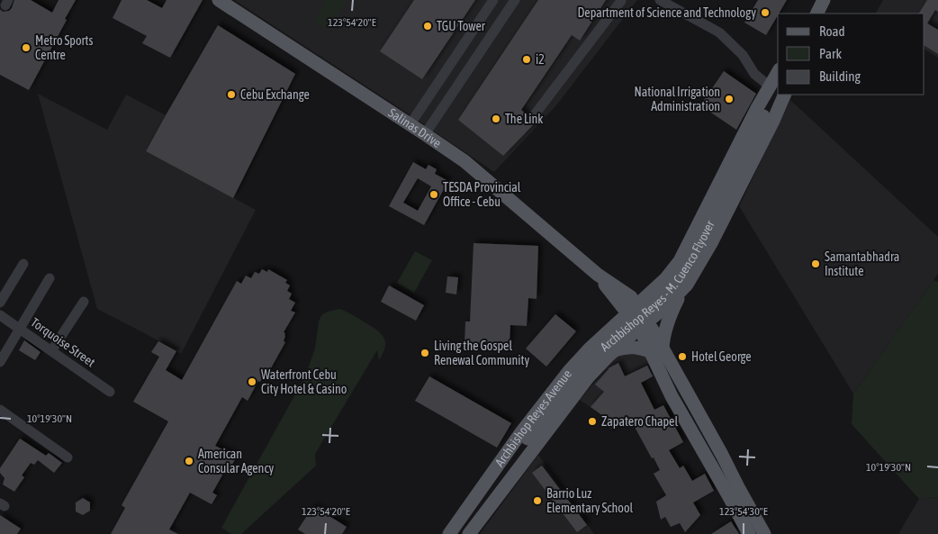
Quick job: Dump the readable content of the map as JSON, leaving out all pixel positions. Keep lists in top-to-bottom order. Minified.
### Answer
{"streets":{"main road":["Salinas Drive","Archbishop Reyes - M. Cuenco Flyover","Archbishop Reyes Avenue"],"street":["Torquoise Street"]},"crossings":[["Salinas Drive","Archbishop Reyes Avenue"],["Archbishop Reyes - M. Cuenco Flyover","Archbishop Reyes Avenue"]],"places":["Department of Science and Technology","TGU Tower","Metro Sports Centre","i2","Cebu Exchange","National Irrigation Administration","The Link","TESDA Provincial Office - Cebu","Samantabhadra Institute","Living the Gospel Renewal Community","Hotel George","Waterfront Cebu City Hotel & Casino","Zapatero Chapel","American Consular Agency","Barrio Luz Elementary School"],"legend":["Road","Park","Building"],"coordinates":["123°54'20\"E","10°19'30\"N","123°54'30\"E"]}
